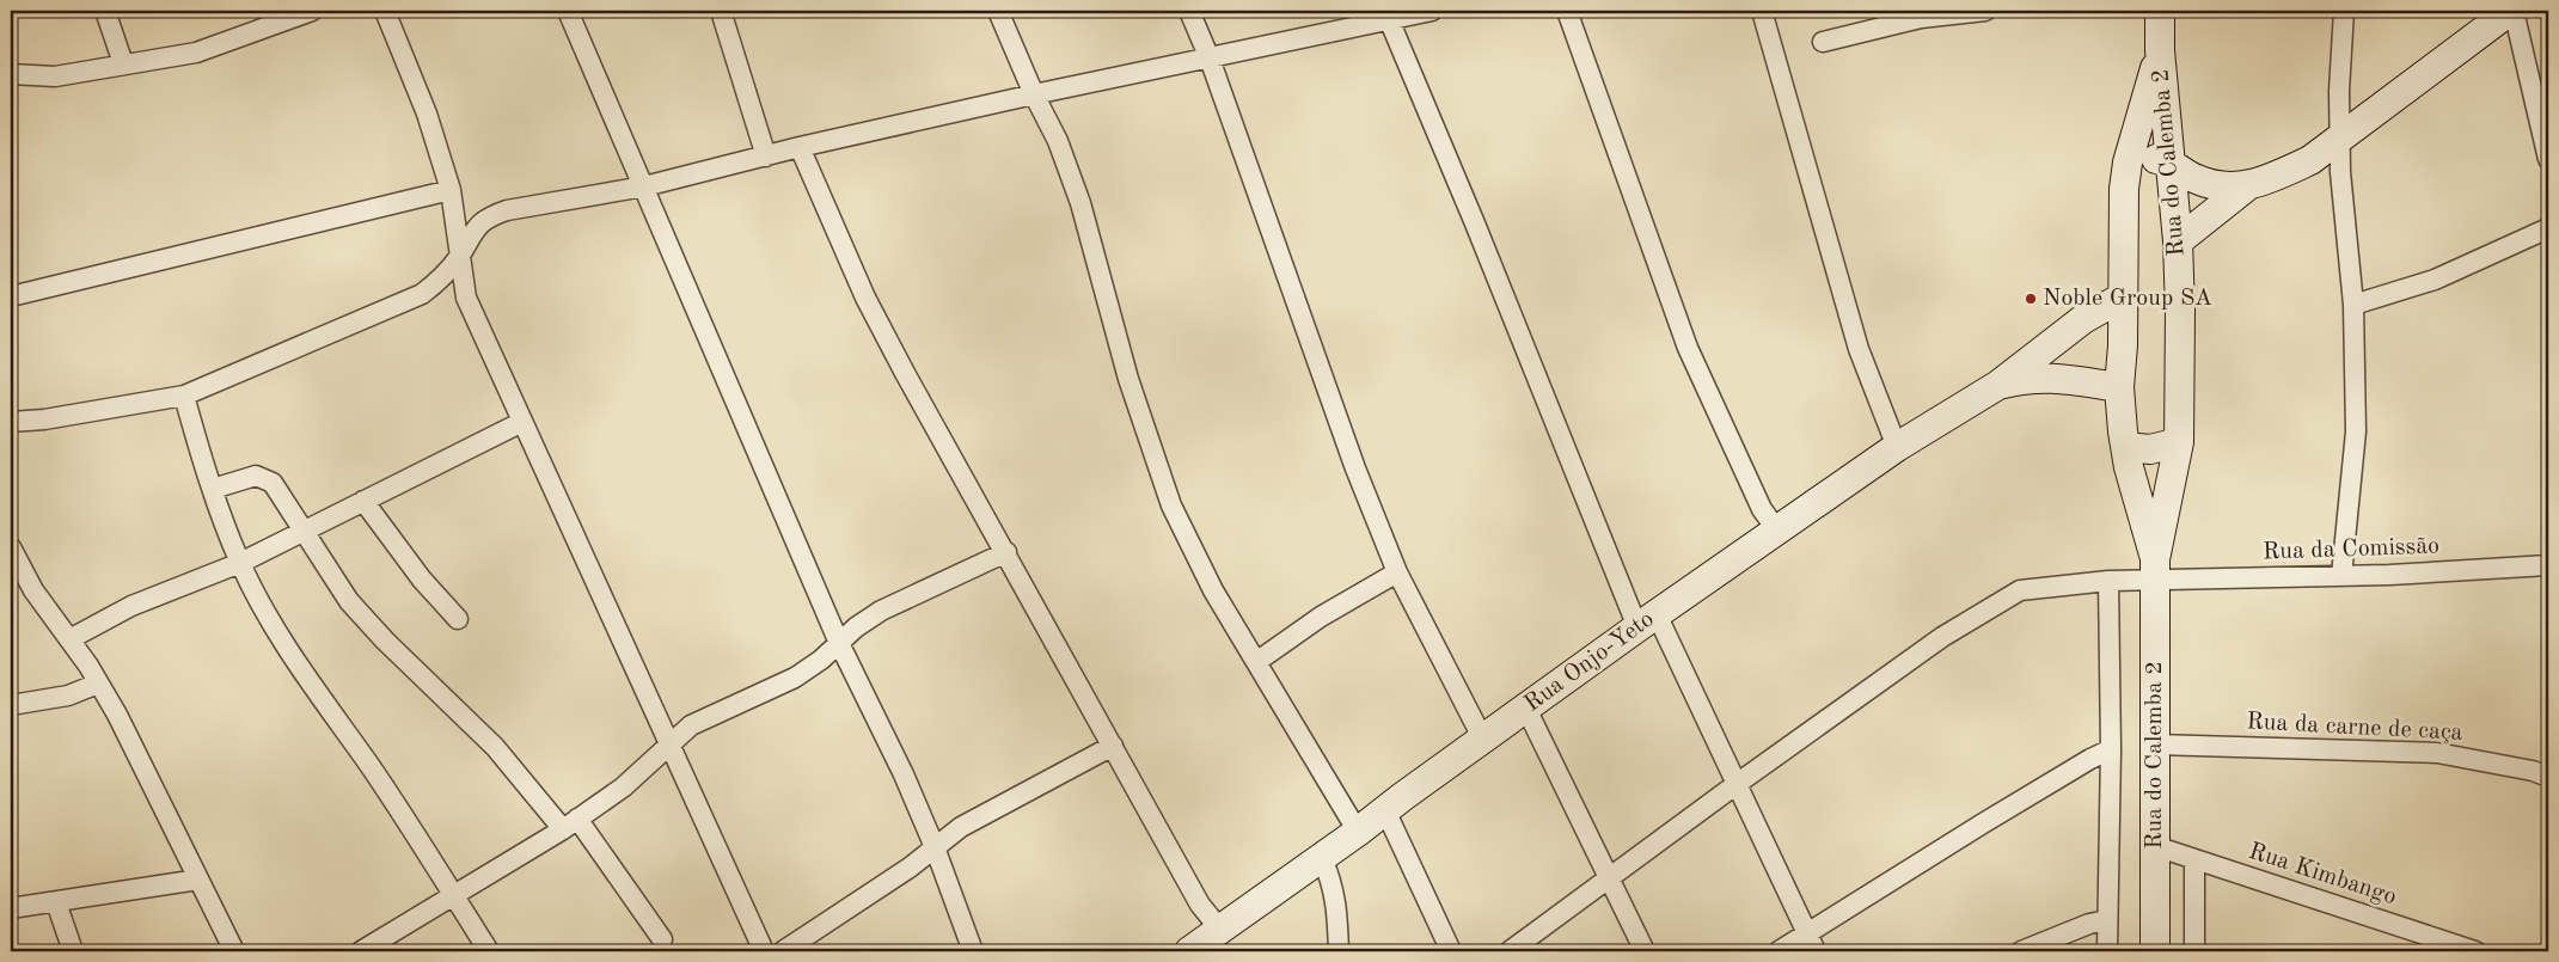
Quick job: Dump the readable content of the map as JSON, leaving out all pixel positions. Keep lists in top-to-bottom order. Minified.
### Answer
{"streets":{"main road":["Rua do Calemba 2","Rua Onjo-Yeto"],"street":["Rua da Comissão","Rua da carne de caça","Rua Kimbango"]},"crossings":[["Rua do Calemba 2","Rua da Comissão"],["Rua do Calemba 2","Rua da carne de caça"],["Rua do Calemba 2","Rua Kimbango"]],"places":["Noble Group SA"]}
